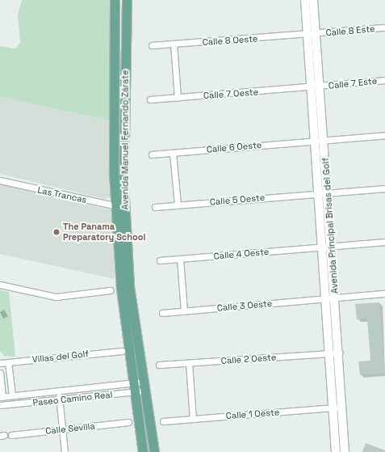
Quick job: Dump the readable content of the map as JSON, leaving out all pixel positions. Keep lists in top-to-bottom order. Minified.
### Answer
{"streets":{"main road":["Avenida Manuel Fernando Zárate"],"street":["Calle 8 Este","Calle 8 Oeste","Calle 7 Este","Calle 7 Oeste","Calle 6 Oeste","Las Trancas","Calle 5 Oeste","Avenida Principal Brisas del Golf","Calle 4 Oeste","Calle 3 Oeste","Villas del Golf","Calle 2 Oeste","Paseo Camino Real","Calle 1 Oeste","Calle Sevilla"]},"crossings":[["Calle 8 Este","Calle 8 Oeste"],["Calle 8 Este","Avenida Principal Brisas del Golf"],["Calle 8 Oeste","Avenida Principal Brisas del Golf"],["Calle 7 Este","Calle 7 Oeste"],["Calle 7 Este","Avenida Principal Brisas del Golf"],["Calle 7 Oeste","Avenida Principal Brisas del Golf"],["Avenida Manuel Fernando Zárate","Las Trancas"],["Avenida Manuel Fernando Zárate","Paseo Camino Real"],["Calle 6 Oeste","Avenida Principal Brisas del Golf"],["Calle 5 Oeste","Avenida Principal Brisas del Golf"],["Avenida Principal Brisas del Golf","Calle 4 Oeste"],["Avenida Principal Brisas del Golf","Calle 3 Oeste"],["Avenida Principal Brisas del Golf","Calle 2 Oeste"],["Avenida Principal Brisas del Golf","Calle 1 Oeste"]],"places":["The Panama Preparatory School"]}
